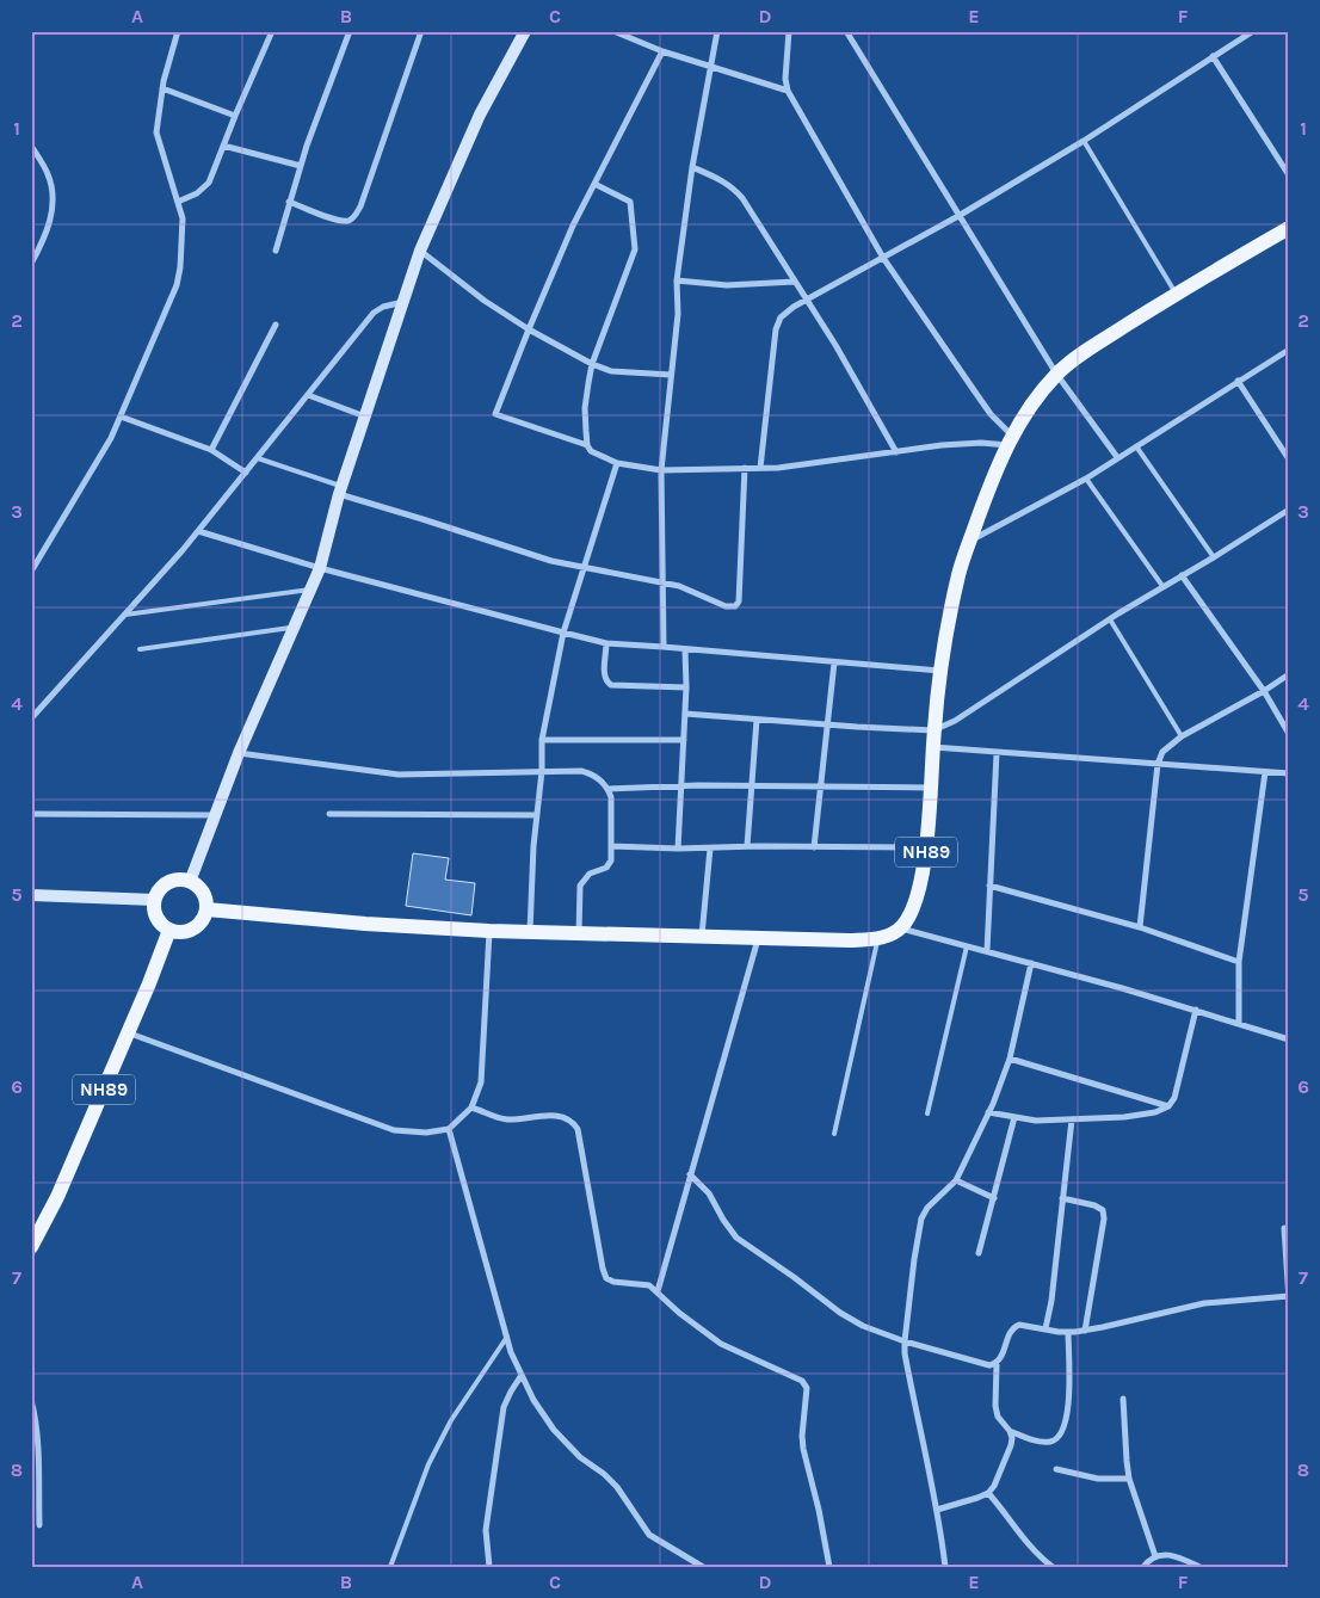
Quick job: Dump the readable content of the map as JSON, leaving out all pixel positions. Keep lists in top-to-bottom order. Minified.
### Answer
{"streets":{"main road":["NH89"]},"grid":{"columns":["A","B","C","D","E","F"],"rows":["1","2","3","4","5","6","7","8"]}}
